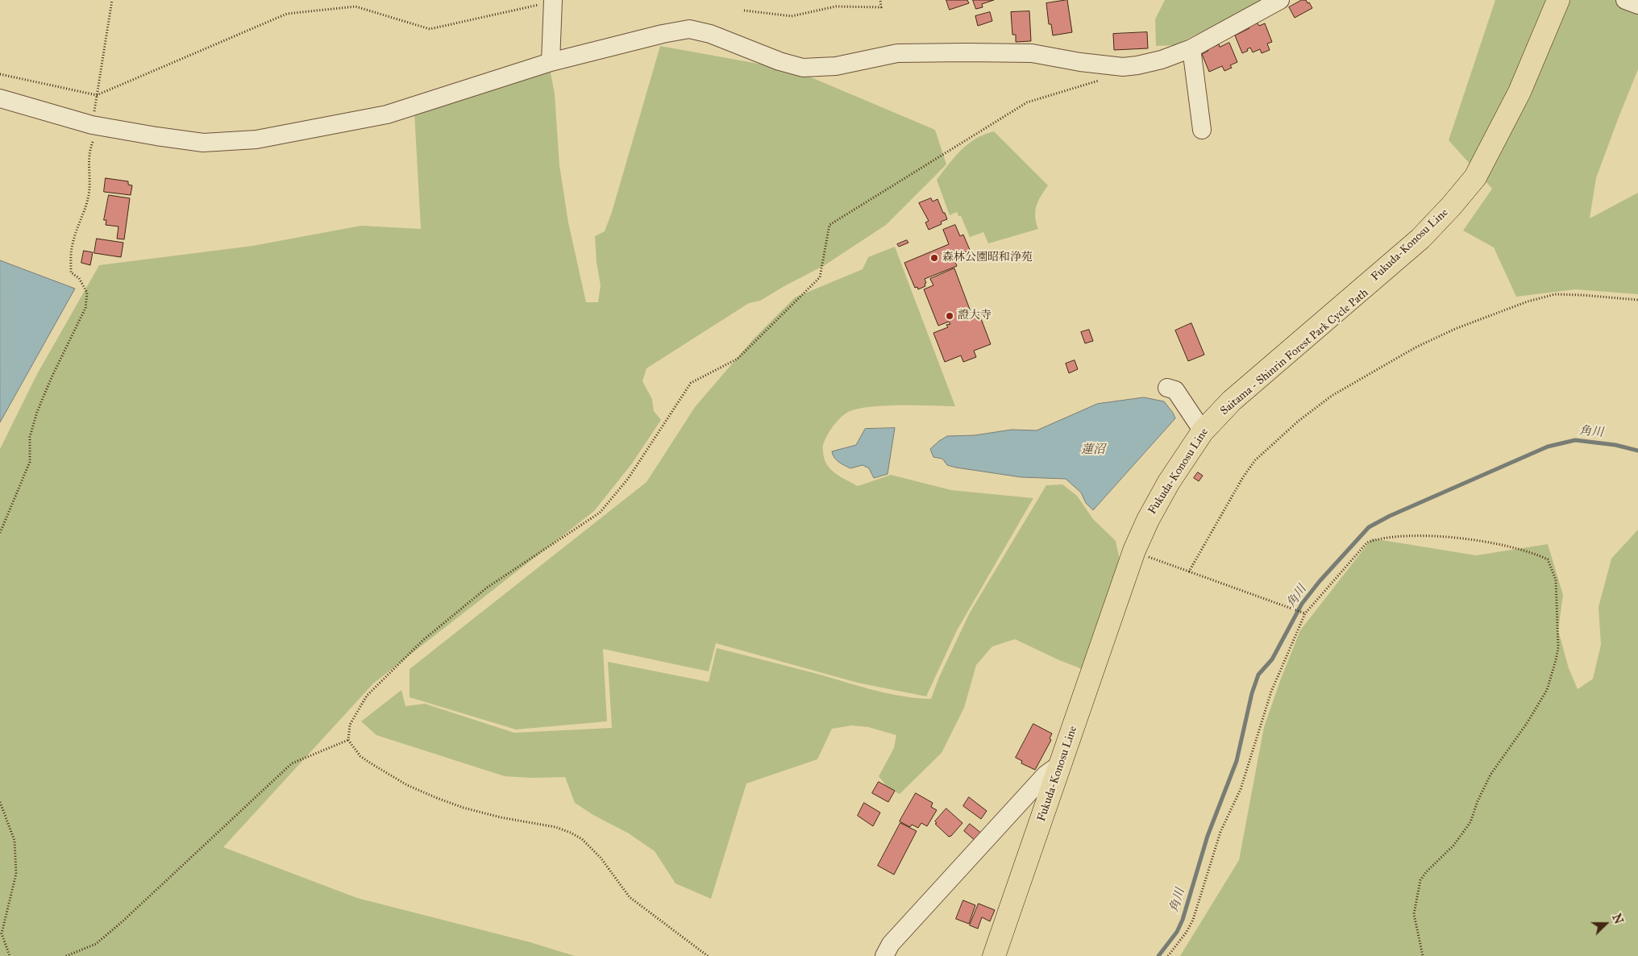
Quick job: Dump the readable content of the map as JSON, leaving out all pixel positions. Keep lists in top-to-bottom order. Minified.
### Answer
{"streets":{"main road":["Fukuda-Konosu Line"]},"water":["角川","蓮沼"],"places":["森林公園昭和浄苑","證大寺"],"north":"right"}
